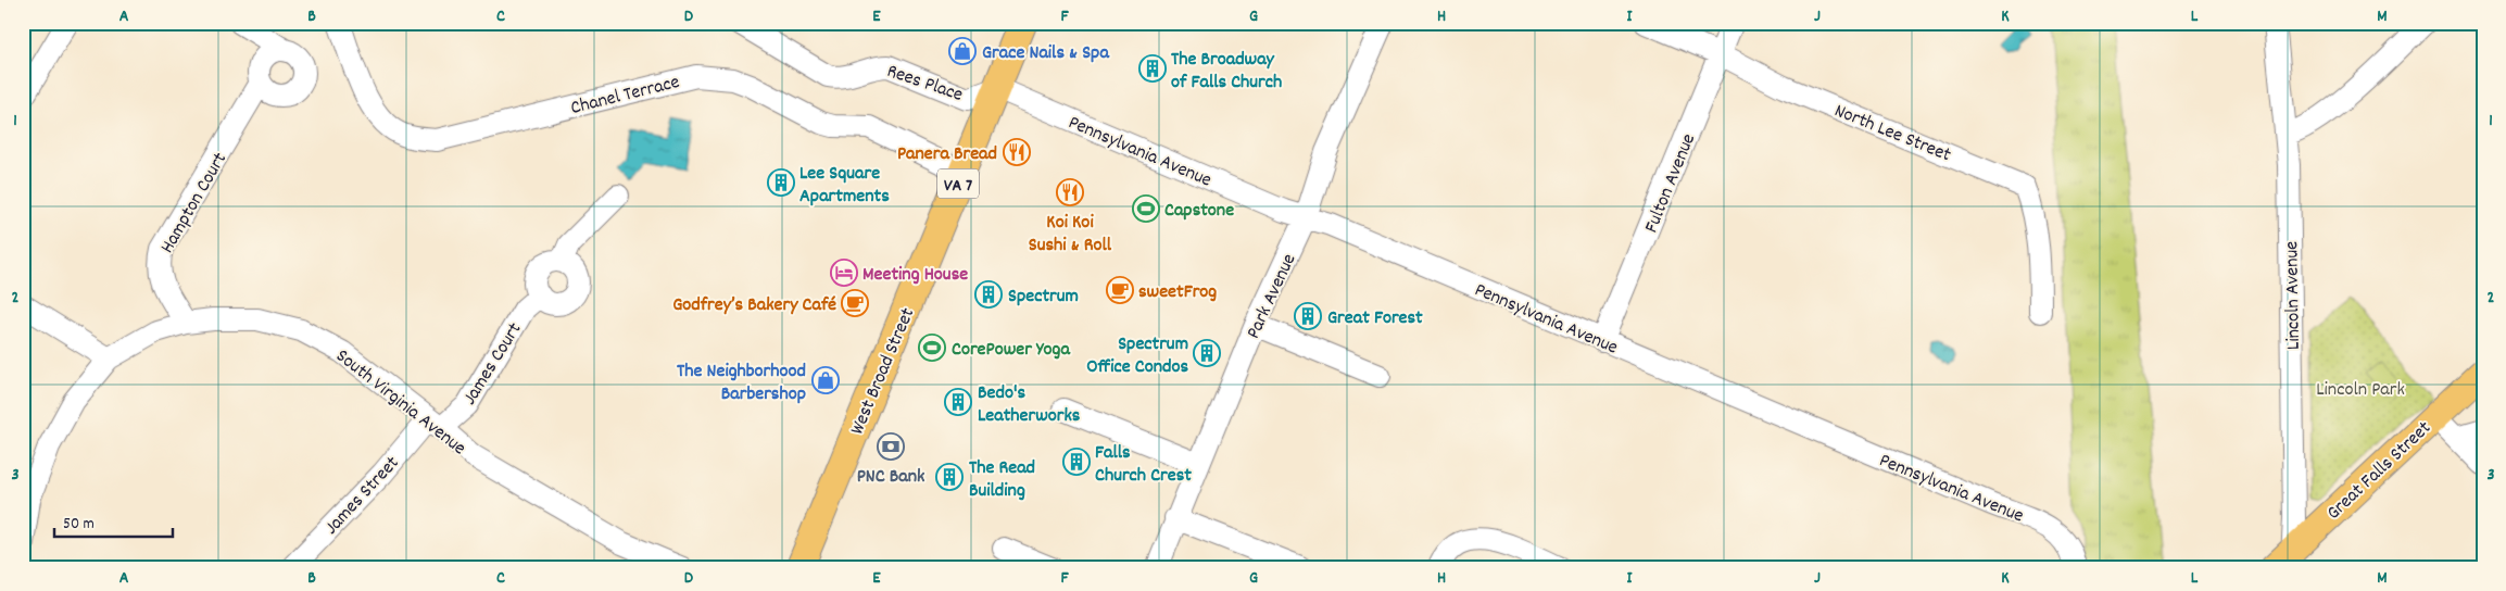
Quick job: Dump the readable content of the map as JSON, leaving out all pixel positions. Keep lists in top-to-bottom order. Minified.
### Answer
{"streets":{"main road":["VA 7","West Broad Street","Great Falls Street"],"street":["Rees Place","Chanel Terrace","North Lee Street","Pennsylvania Avenue","Fulton Avenue","Hampton Court","Park Avenue","Lincoln Avenue","James Court","South Virginia Avenue","James Street"]},"crossings":[["Rees Place","Pennsylvania Avenue"],["Rees Place","West Broad Street"],["Chanel Terrace","West Broad Street"],["North Lee Street","Fulton Avenue"],["Pennsylvania Avenue","Fulton Avenue"],["Pennsylvania Avenue","Park Avenue"],["Pennsylvania Avenue","West Broad Street"],["Hampton Court","South Virginia Avenue"],["Lincoln Avenue","Great Falls Street"],["James Court","South Virginia Avenue"],["James Court","James Street"],["South Virginia Avenue","James Street"]],"parks":["Lincoln Park"],"places":{"shop":["Grace Nails & Spa","The Neighborhood Barbershop"],"building":["The Broadway of Falls Church","Lee Square Apartments","Spectrum","Great Forest","Spectrum Office Condos","Bedo's Leatherworks","Falls Church Crest","The Read Building"],"restaurant":["Panera Bread","Koi Koi Sushi & Roll"],"sports":["Capstone","CorePower Yoga"],"hotel":["Meeting House"],"cafe":["sweetFrog","Godfrey’s Bakery Café"],"bank":["PNC Bank"]},"scale_bar":"50 m","grid":{"columns":["A","B","C","D","E","F","G","H","I","J","K","L","M"],"rows":["1","2","3"]}}
